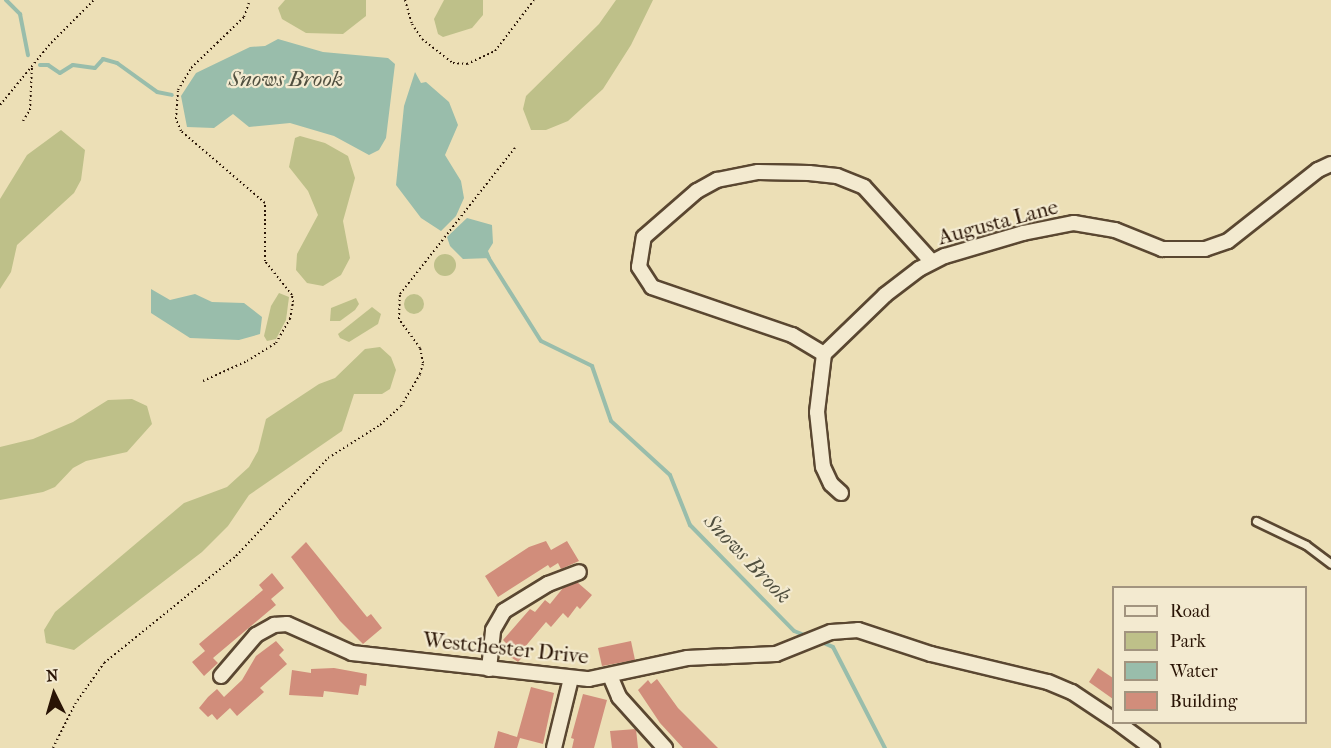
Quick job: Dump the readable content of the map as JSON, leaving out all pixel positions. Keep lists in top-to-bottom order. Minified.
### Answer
{"streets":{"street":["Augusta Lane","Westchester Drive"]},"water":["Snows Brook"],"legend":["Road","Park","Water","Building"],"north":"top"}
